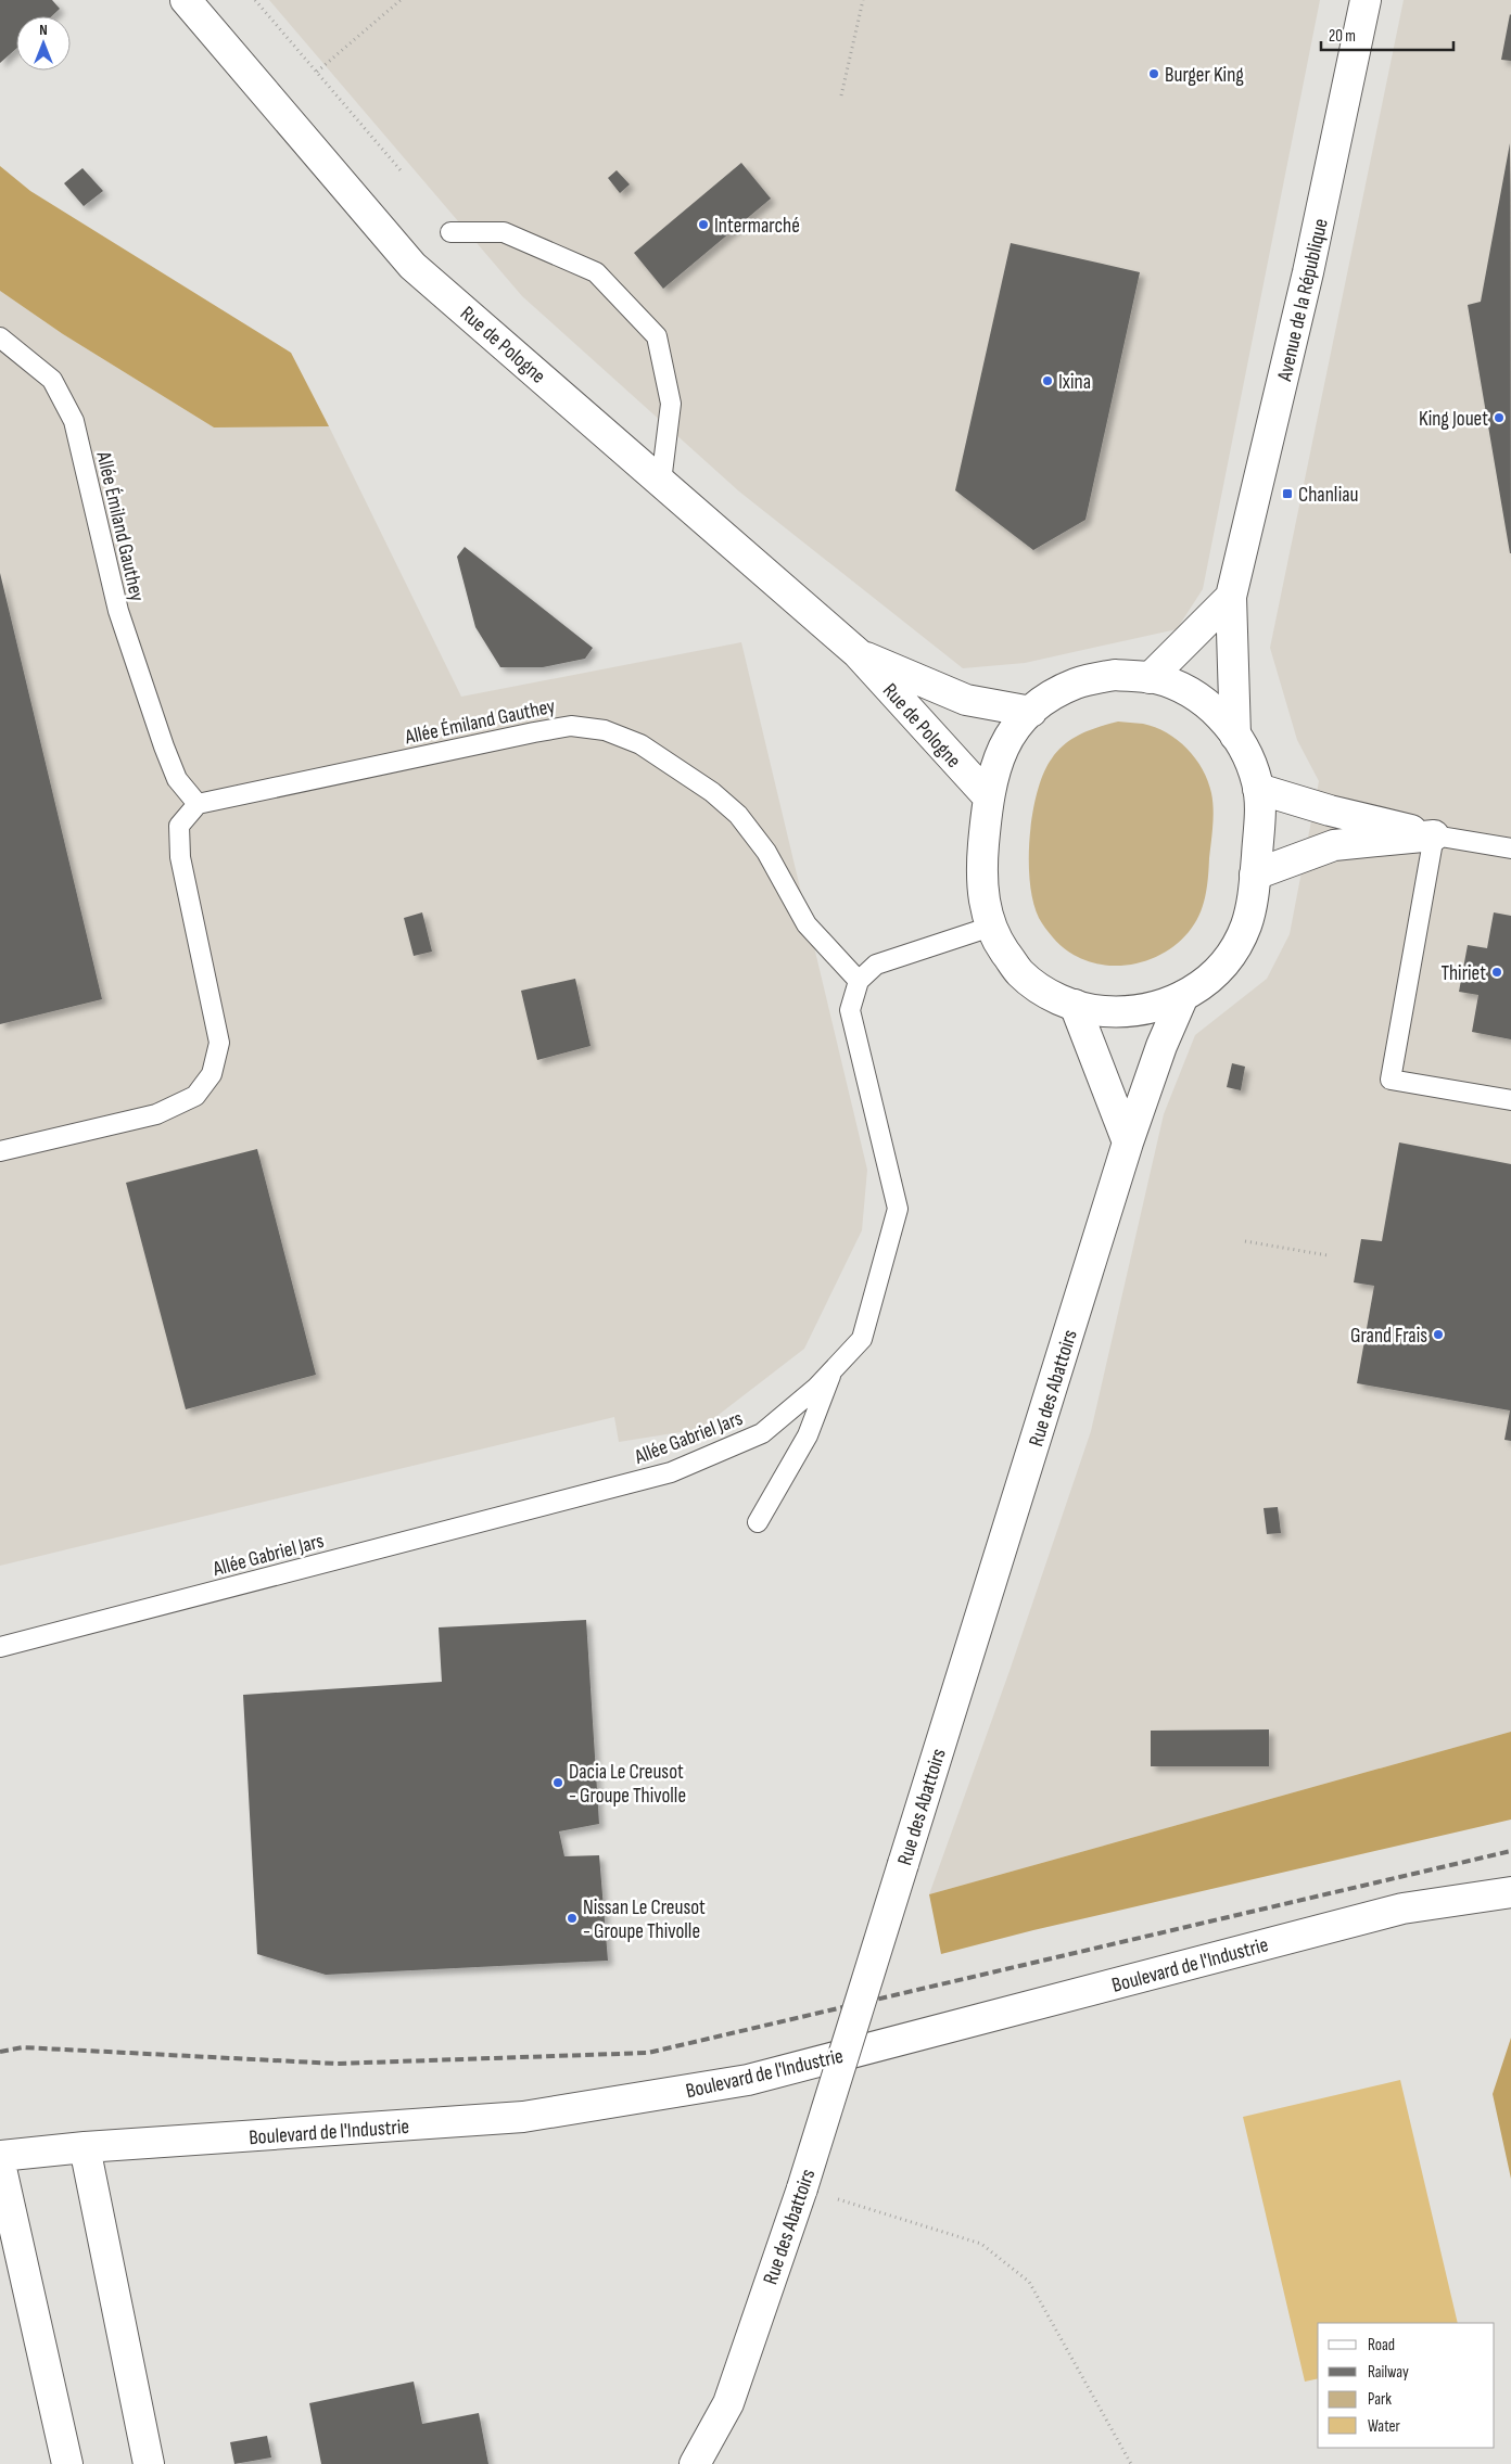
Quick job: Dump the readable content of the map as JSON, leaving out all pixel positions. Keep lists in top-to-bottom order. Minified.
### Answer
{"streets":{"street":["Avenue de la République","Rue de Pologne","Rue des Abattoirs","Boulevard de l'Industrie"],"lane":["Allée Émiland Gauthey","Allée Gabriel Jars"]},"crossings":[["Allée Émiland Gauthey","Allée Gabriel Jars"]],"places":{"other":["Burger King","Intermarché","Ixina","King Jouet","Thiriet","Grand Frais","Dacia Le Creusot - Groupe Thivolle","Nissan Le Creusot - Groupe Thivolle"],"transit":["Chanliau"]},"legend":["Road","Railway","Park","Water"],"scale_bar":"20 m","north":"top"}
